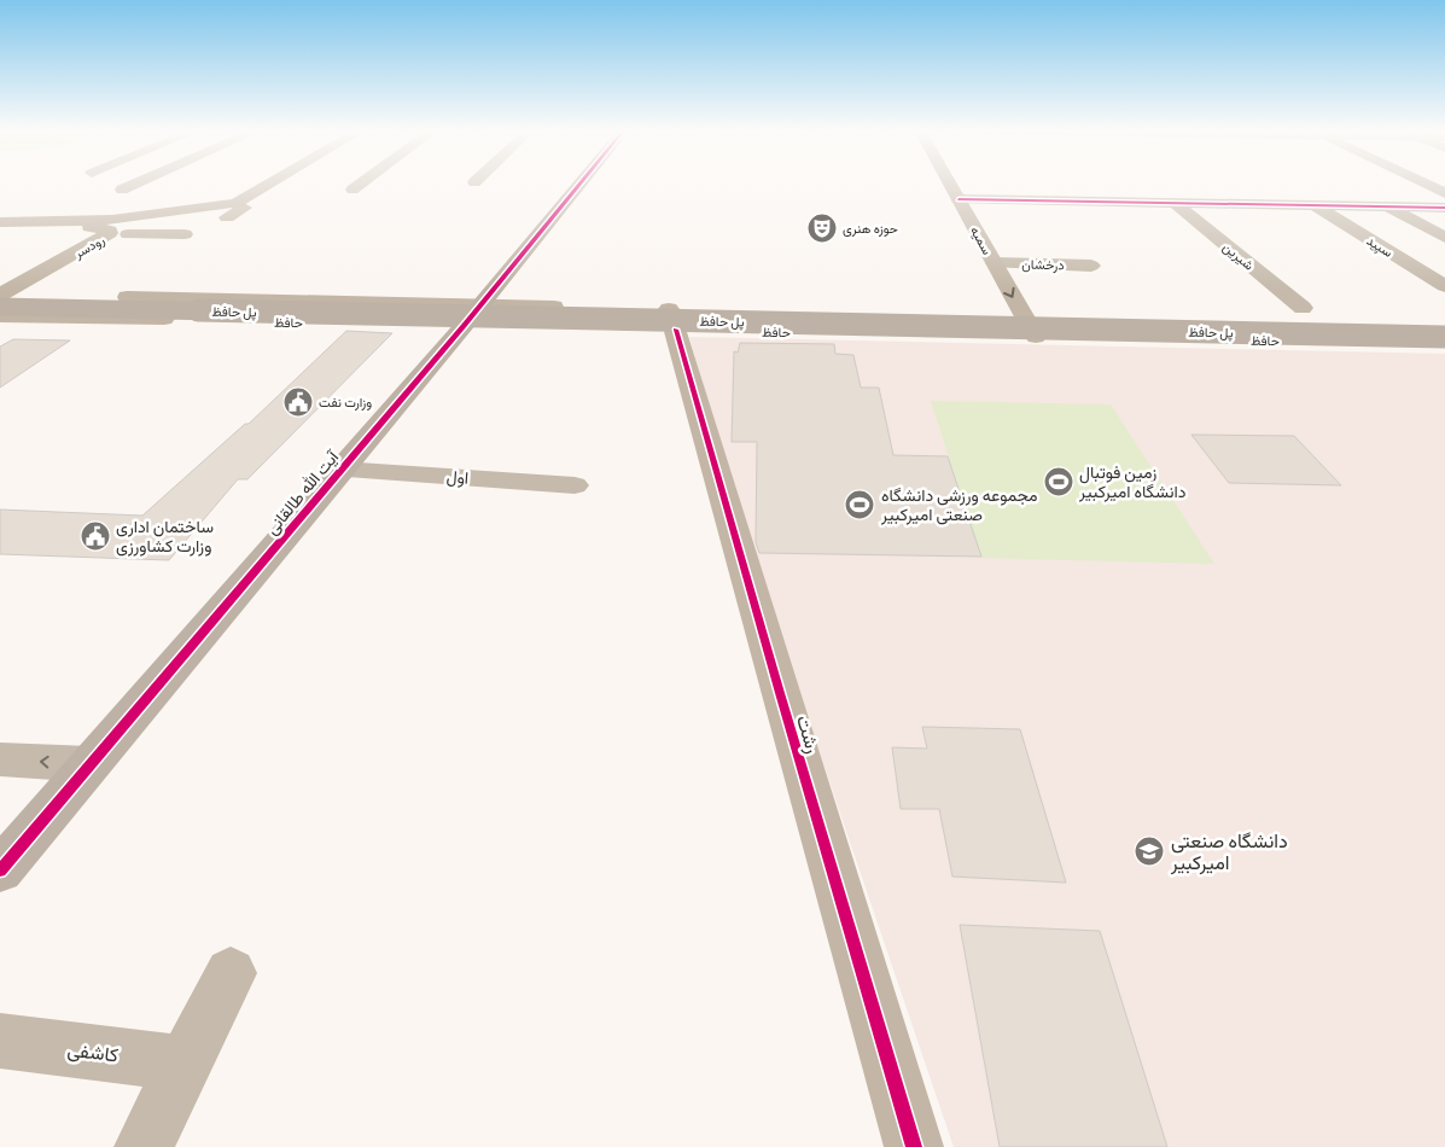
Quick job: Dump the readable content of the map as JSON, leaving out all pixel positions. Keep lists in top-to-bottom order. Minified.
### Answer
{"streets":{"main road":["سمیه","رودسر","پل حافظ","حافظ","آیت الله طالقانی","رشت"],"street":["سپید","شیرین","درخشان","اول","کاشفی"]},"crossings":[["سمیه","درخشان"],["سمیه","حافظ"],["رودسر","پل حافظ"],["رودسر","حافظ"],["پل حافظ","حافظ"],["حافظ","آیت الله طالقانی"],["حافظ","رشت"],["اول","آیت الله طالقانی"]],"one_way":["سمیه"],"places":{"theatre":["حوزه هنری"],"public building":["وزارت نفت","ساختمان اداری وزارت کشاورزی"],"sports":["زمین فوتبال دانشگاه امیرکبیر","مجموعه ورزشی دانشگاه صنعتی امیرکبیر"],"school or university":["دانشگاه صنعتی امیرکبیر"]}}
